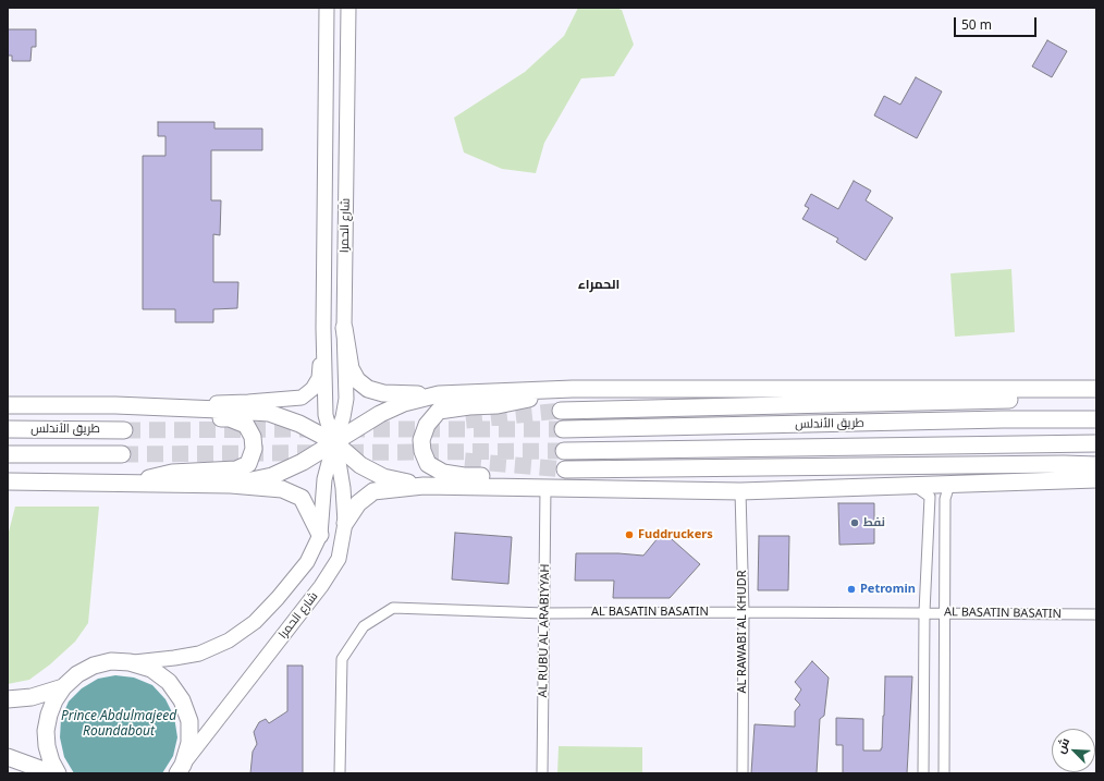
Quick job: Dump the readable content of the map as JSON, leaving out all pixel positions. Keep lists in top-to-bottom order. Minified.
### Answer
{"streets":{"main road":["شارع الحمرا","طريق الأندلس"],"street":["AL BASATIN BASATIN","AL RUBU AL ARABIYYAH","AL RAWABI AL KHUDR"]},"crossings":[["AL BASATIN BASATIN","AL RUBU AL ARABIYYAH"],["AL BASATIN BASATIN","AL RAWABI AL KHUDR"]],"districts":["الحمراء"],"water":["Prince Abdulmajeed Roundabout"],"places":["نفط","Fuddruckers","Petromin"],"scale_bar":"50 m","north":"top left"}
